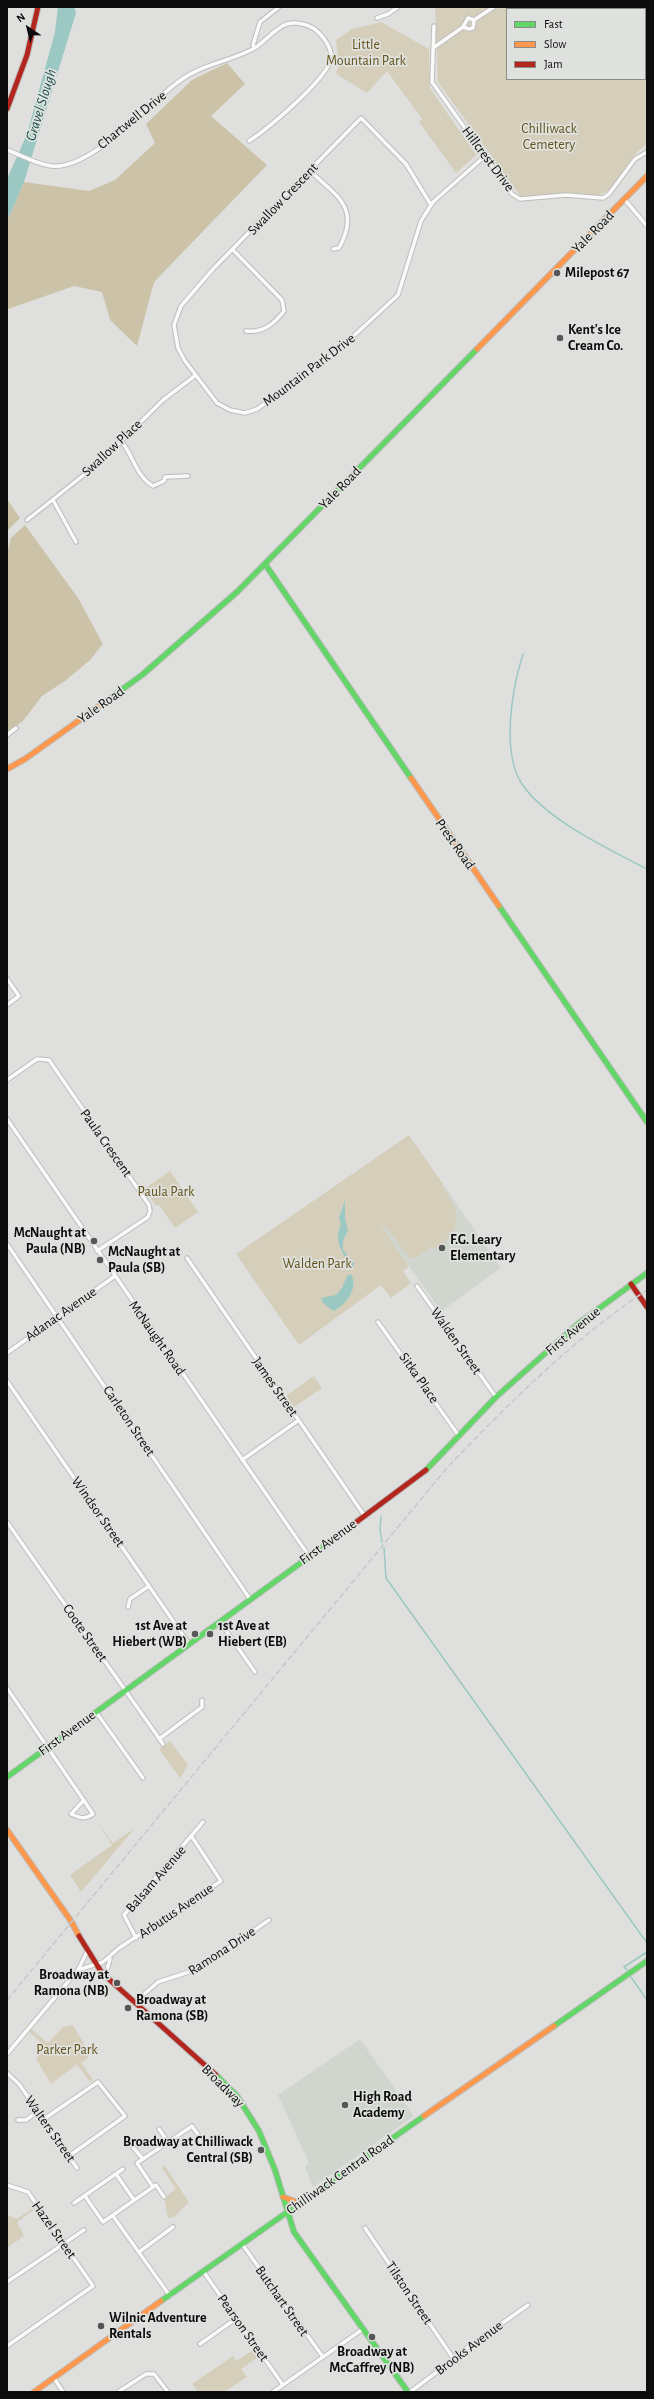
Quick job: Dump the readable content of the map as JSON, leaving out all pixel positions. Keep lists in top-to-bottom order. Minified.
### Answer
{"streets":{"street":["Chartwell Drive","Hillcrest Drive","Swallow Crescent","Yale Road","Mountain Park Drive","Swallow Place","Prest Road","Paula Crescent","Adanac Avenue","First Avenue","McNaught Road","Walden Street","Sitka Place","James Street","Carleton Street","Windsor Street","Coote Street","Balsam Avenue","Arbutus Avenue","Ramona Drive","Broadway","Walters Street","Chilliwack Central Road","Hazel Street","Tilston Street","Butchart Street","Pearson Street","Brooks Avenue"]},"crossings":[["Hillcrest Drive","Mountain Park Drive"],["Swallow Crescent","Mountain Park Drive"],["Swallow Crescent","Swallow Place"],["Yale Road","Prest Road"],["Mountain Park Drive","Swallow Place"],["Paula Crescent","McNaught Road"],["Adanac Avenue","McNaught Road"],["Adanac Avenue","Carleton Street"],["First Avenue","McNaught Road"],["First Avenue","Walden Street"],["First Avenue","Sitka Place"],["First Avenue","James Street"],["First Avenue","Carleton Street"],["First Avenue","Windsor Street"],["First Avenue","Coote Street"],["Balsam Avenue","Arbutus Avenue"],["Arbutus Avenue","Broadway"],["Ramona Drive","Broadway"],["Broadway","Chilliwack Central Road"],["Broadway","Brooks Avenue"],["Chilliwack Central Road","Butchart Street"],["Chilliwack Central Road","Pearson Street"],["Tilston Street","Brooks Avenue"]],"water":["Gravel Slough"],"parks":["Little Mountain Park","Chilliwack Cemetery","Paula Park","Walden Park","Parker Park"],"places":["Milepost 67","Kent's Ice Cream Co.","McNaught at Paula (NB)","F.G. Leary Elementary","McNaught at Paula (SB)","1st Ave at Hiebert (WB)","1st Ave at Hiebert (EB)","Broadway at Ramona (NB)","Broadway at Ramona (SB)","High Road Academy","Broadway at Chilliwack Central (SB)","Wilnic Adventure Rentals","Broadway at McCaffrey (NB)"],"legend":["Fast","Slow","Jam"],"north":"top left"}
